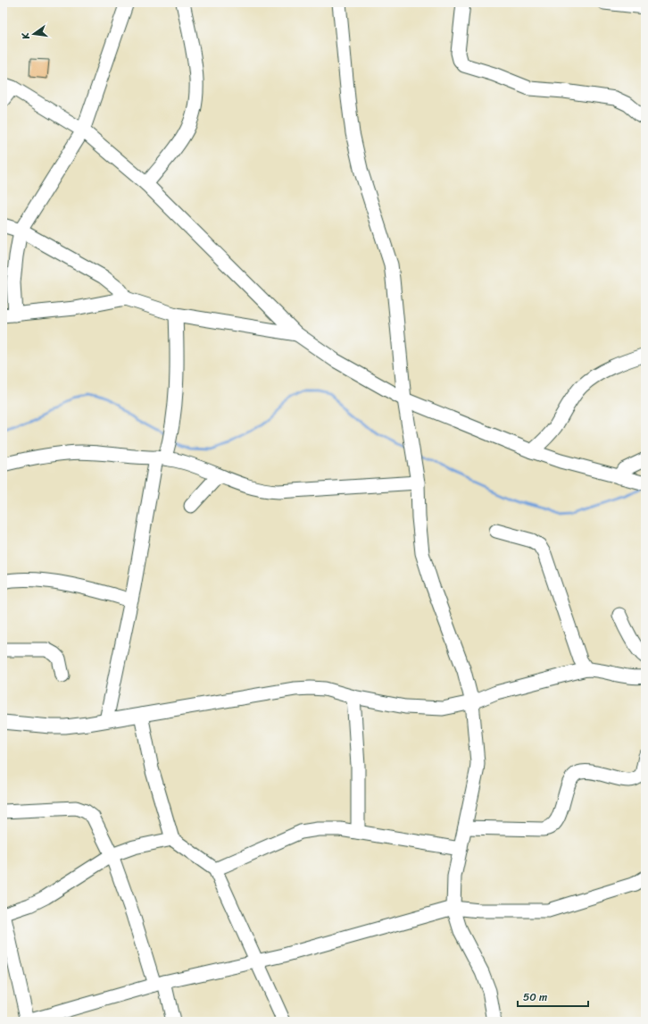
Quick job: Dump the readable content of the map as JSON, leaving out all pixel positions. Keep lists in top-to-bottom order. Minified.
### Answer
{"scale_bar":"50 m","north":"left"}
